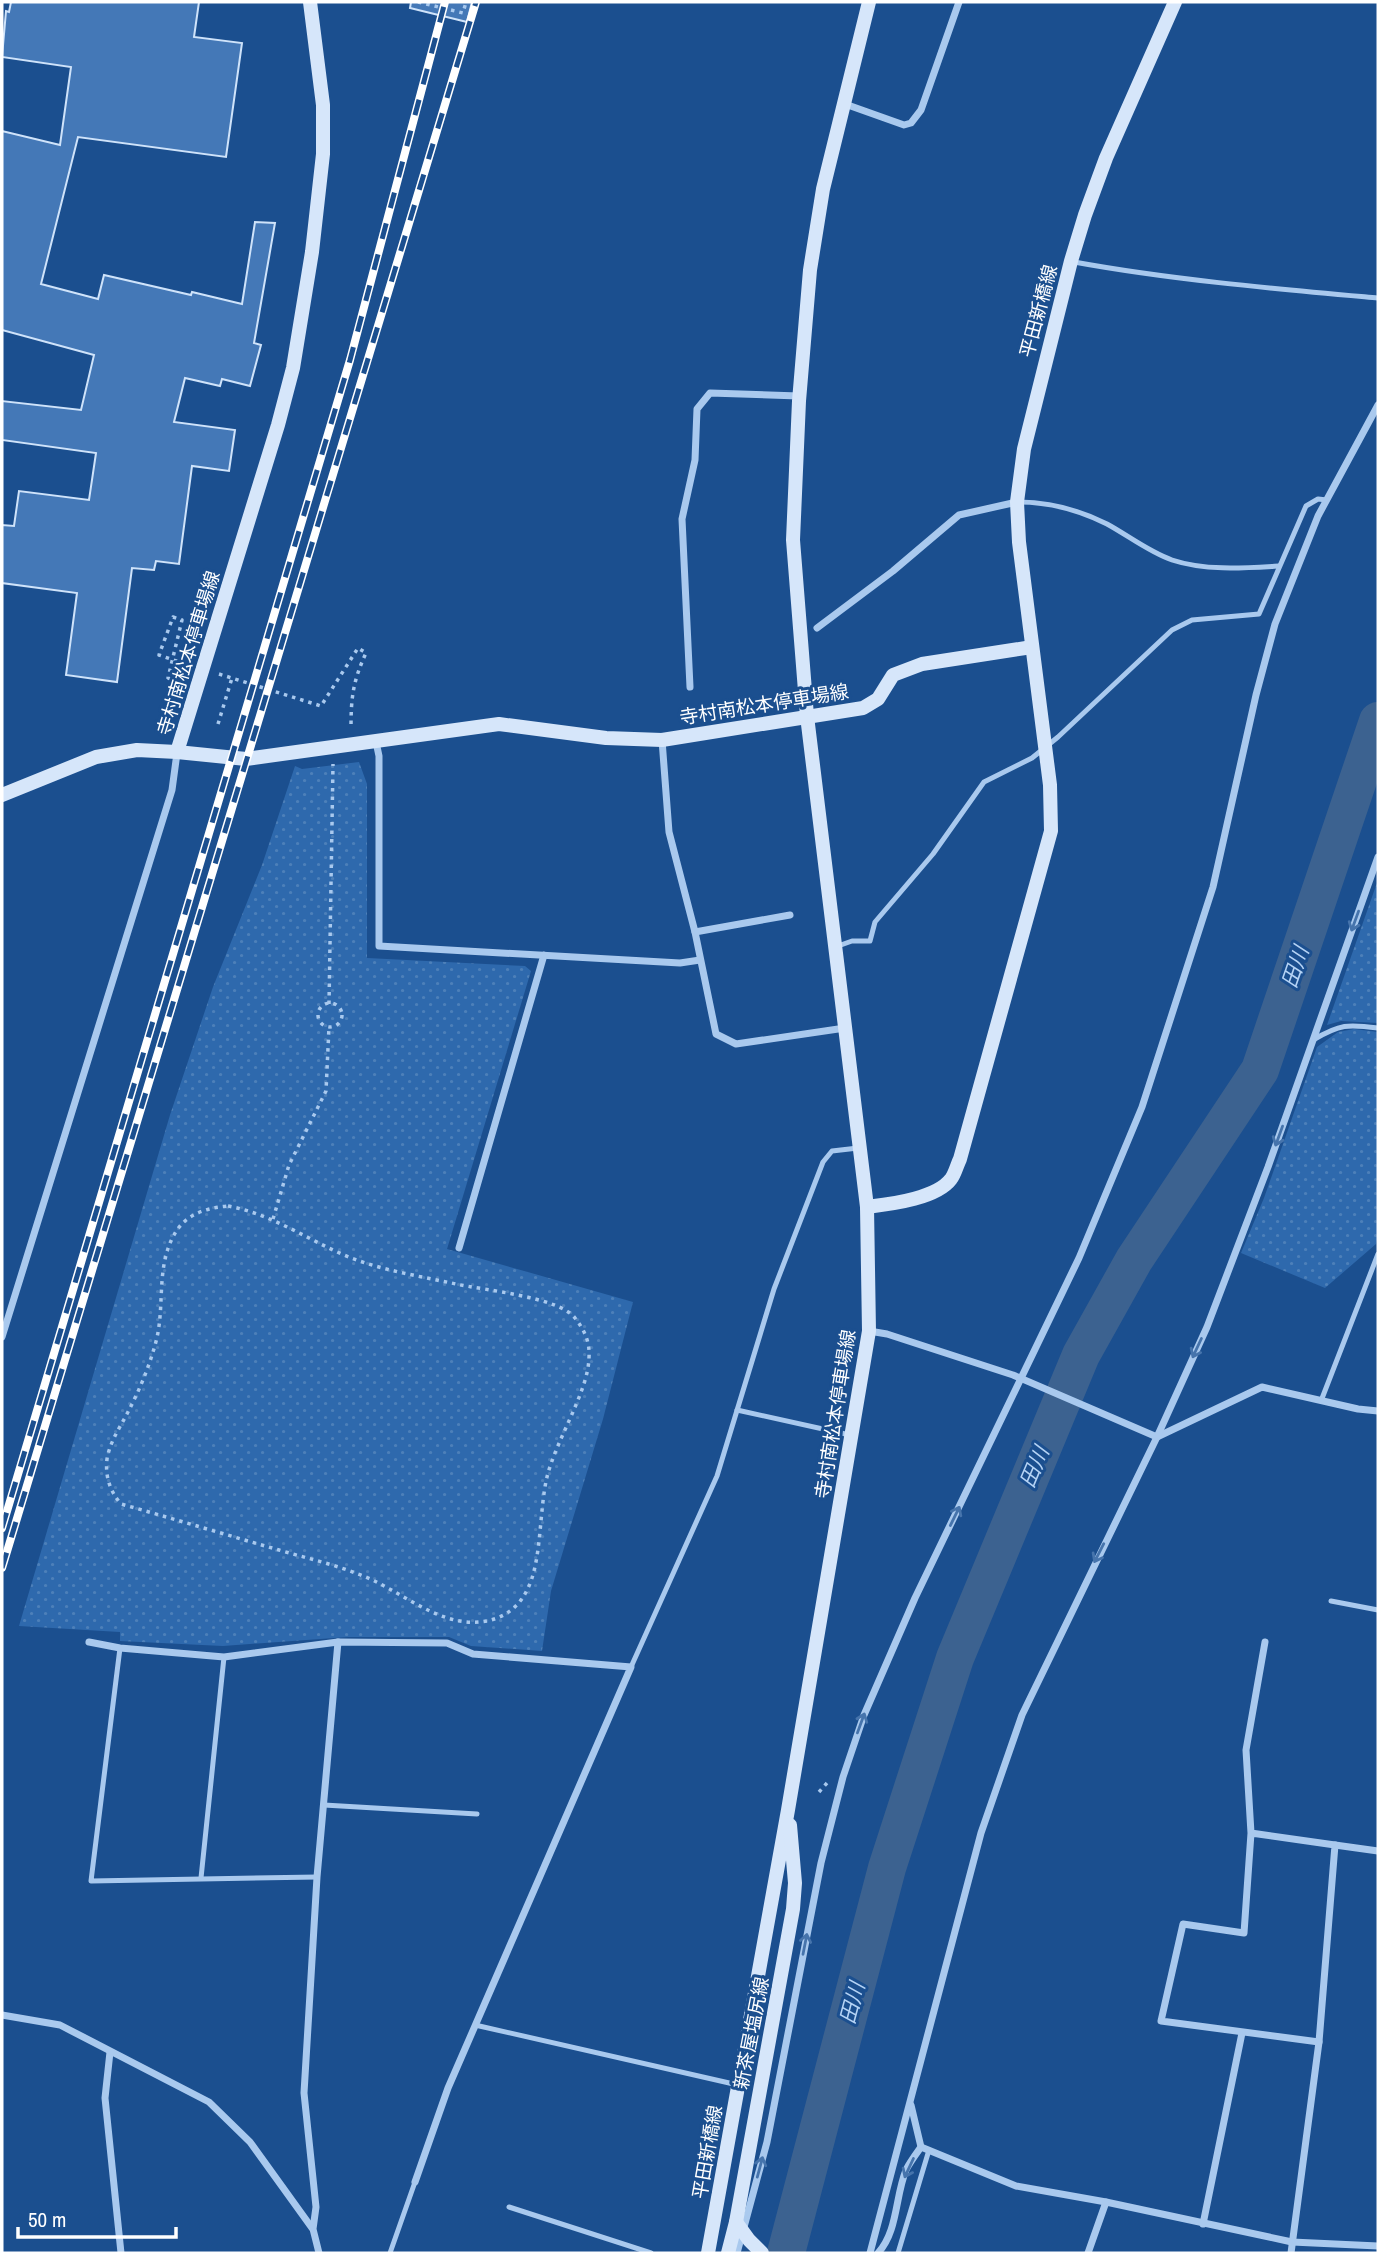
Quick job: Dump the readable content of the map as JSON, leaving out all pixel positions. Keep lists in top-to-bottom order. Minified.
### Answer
{"streets":{"main road":["平田新橋線","寺村南松本停車場線","新茶屋塩尻線"]},"crossings":[["平田新橋線","寺村南松本停車場線"],["平田新橋線","新茶屋塩尻線"],["寺村南松本停車場線","新茶屋塩尻線"]],"water":["田川"],"scale_bar":"50 m"}
